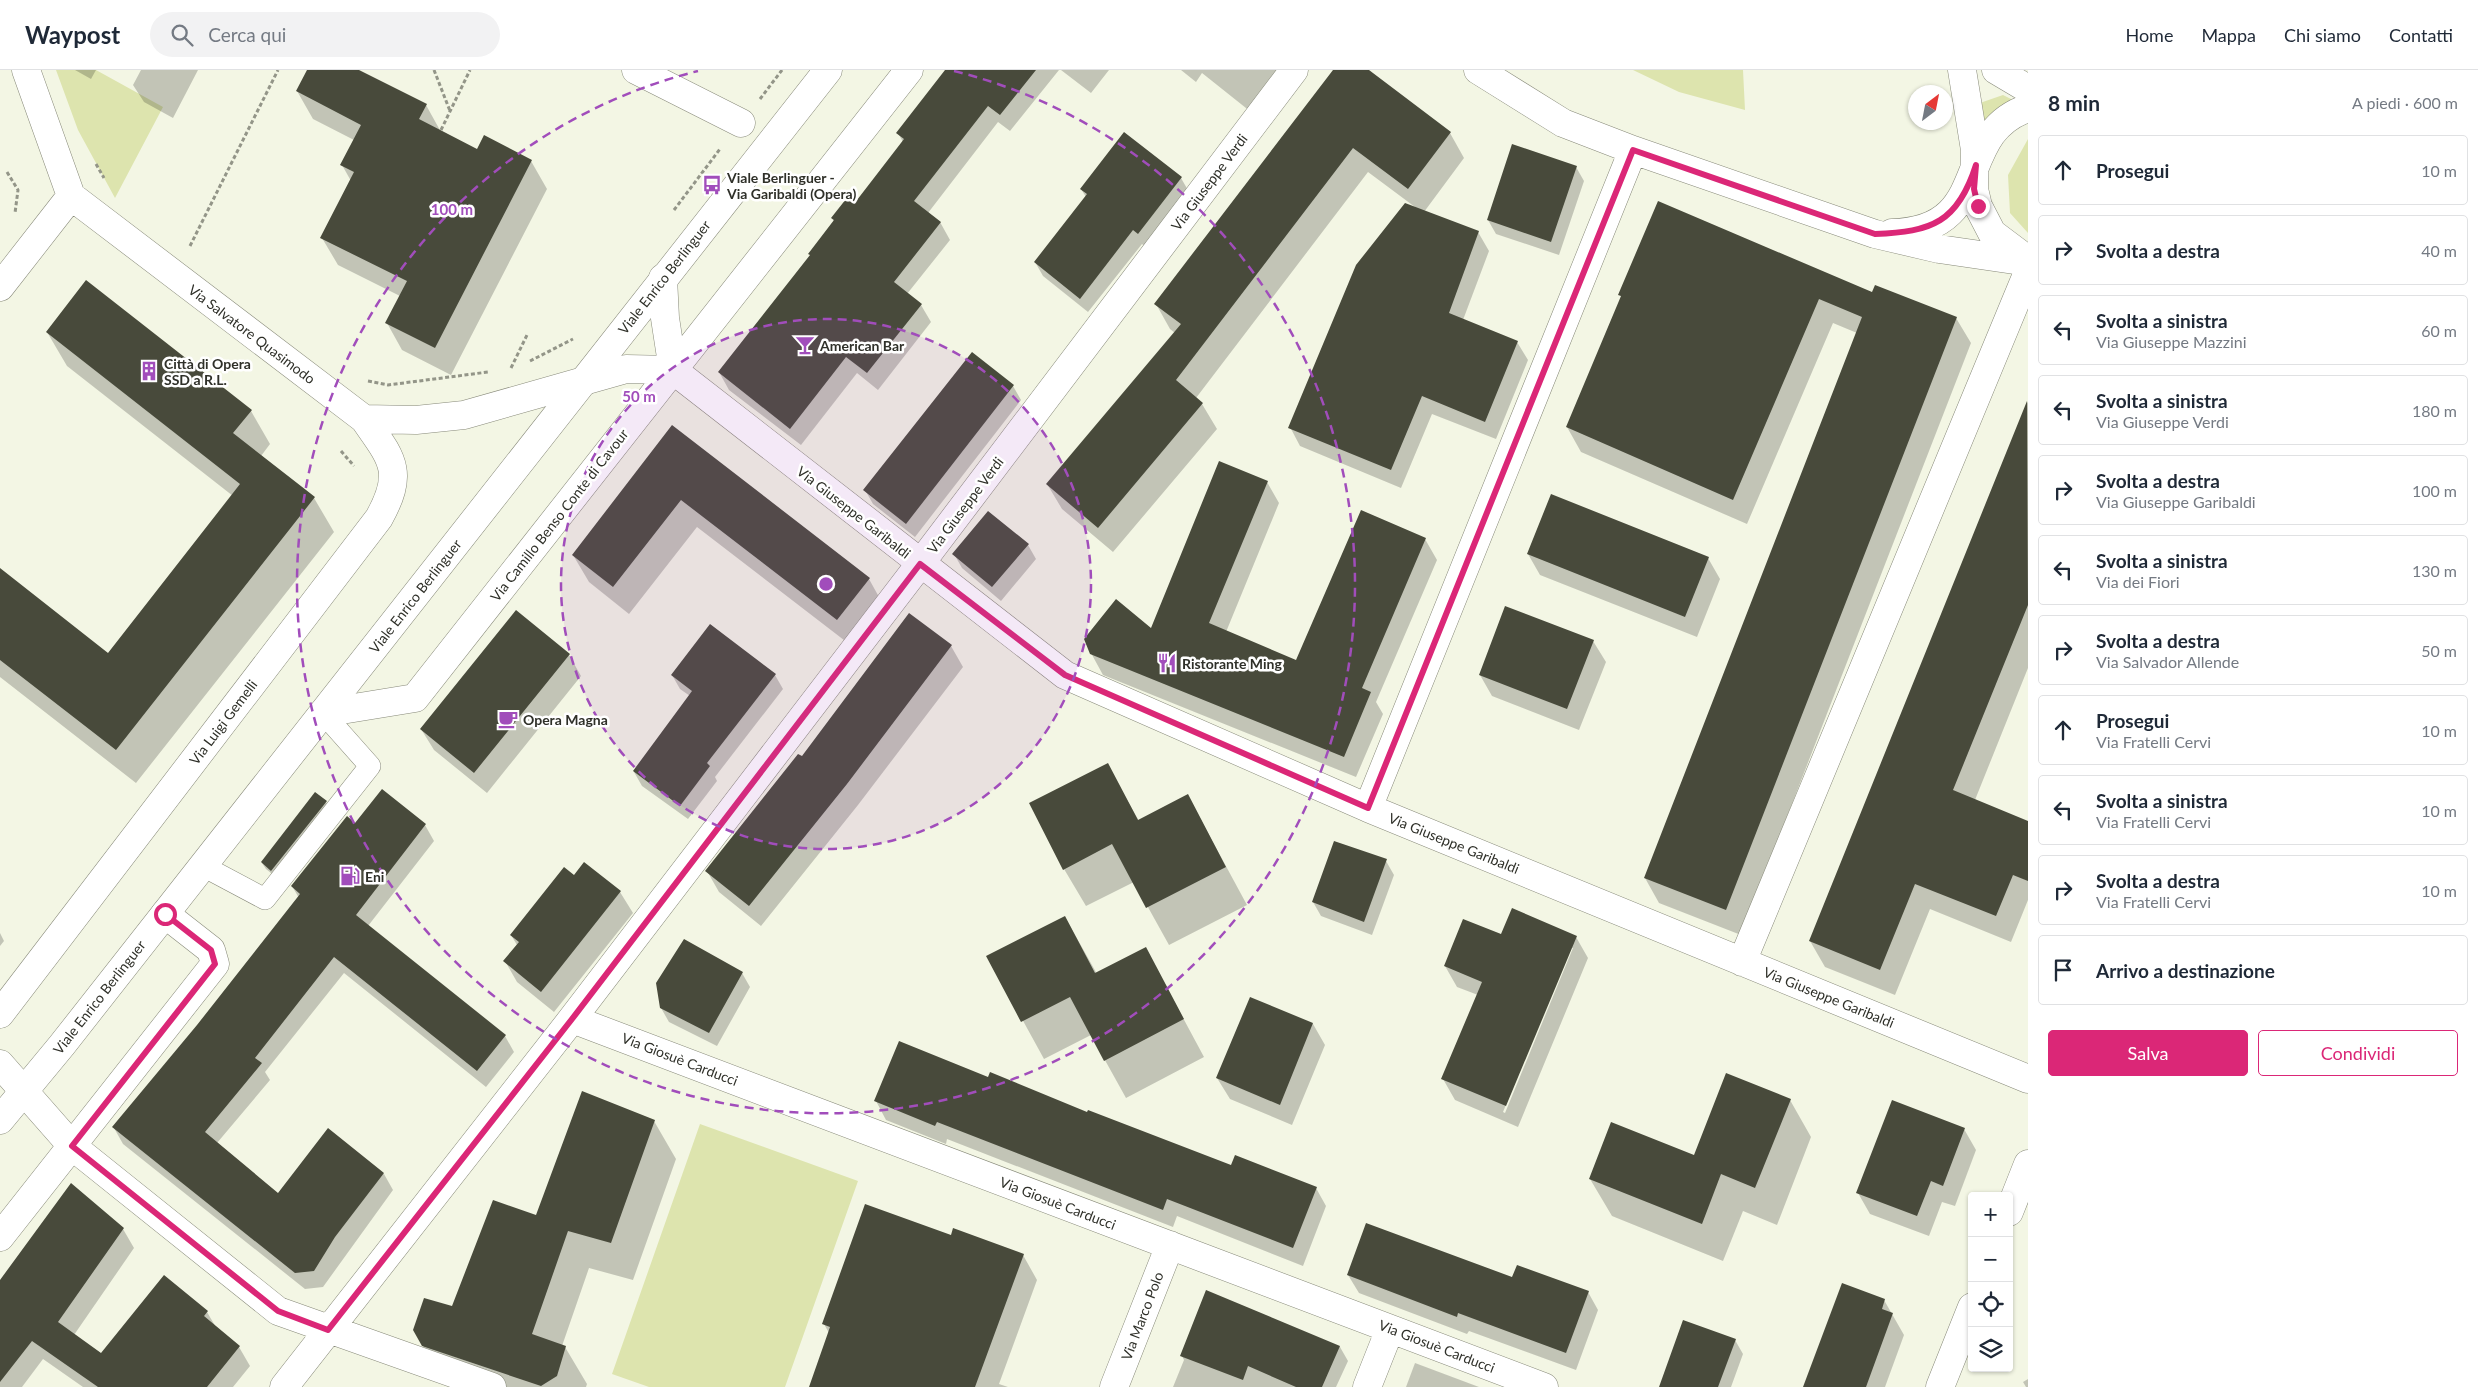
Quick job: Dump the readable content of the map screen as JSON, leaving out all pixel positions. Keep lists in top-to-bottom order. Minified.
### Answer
{"streets":{"street":["Via Giuseppe Verdi","Viale Enrico Berlinguer","Via Salvatore Quasimodo","Via Giuseppe Garibaldi","Via Camillo Benso Conte di Cavour","Via Luigi Gemelli","Via Giosuè Carducci","Via Marco Polo"]},"crossings":[["Via Giuseppe Verdi","Via Giuseppe Garibaldi"],["Via Giuseppe Verdi","Via Giosuè Carducci"],["Viale Enrico Berlinguer","Via Camillo Benso Conte di Cavour"],["Via Salvatore Quasimodo","Via Luigi Gemelli"],["Via Giuseppe Garibaldi","Via Camillo Benso Conte di Cavour"],["Via Giosuè Carducci","Via Marco Polo"]],"places":{"bus stop":["Viale Berlinguer - Via Garibaldi (Opera)"],"bar":["American Bar"],"building":["Città di Opera SSD a R.L."],"restaurant":["Ristorante Ming"],"cafe":["Opera Magna"],"fuel station":["Eni"]},"north":"top right","page":{"header":"Waypost","search":"Cerca qui","nav":["Home","Mappa","Chi siamo","Contatti"],"heading":["8 min","A piedi · 600 m"],"list":[["Prosegui","10 m"],["Svolta a destra","40 m"],["Svolta a sinistra","Via Giuseppe Mazzini","60 m"],["Svolta a sinistra","Via Giuseppe Verdi","180 m"],["Svolta a destra","Via Giuseppe Garibaldi","100 m"],["Svolta a sinistra","Via dei Fiori","130 m"],["Svolta a destra","Via Salvador Allende","50 m"],["Prosegui","Via Fratelli Cervi","10 m"],["Svolta a sinistra","Via Fratelli Cervi","10 m"],["Svolta a destra","Via Fratelli Cervi","10 m"],"Arrivo a destinazione"],"buttons":["Salva","Condividi"],"map_buttons":["+","−"]},"rings":["100 m","50 m"]}
